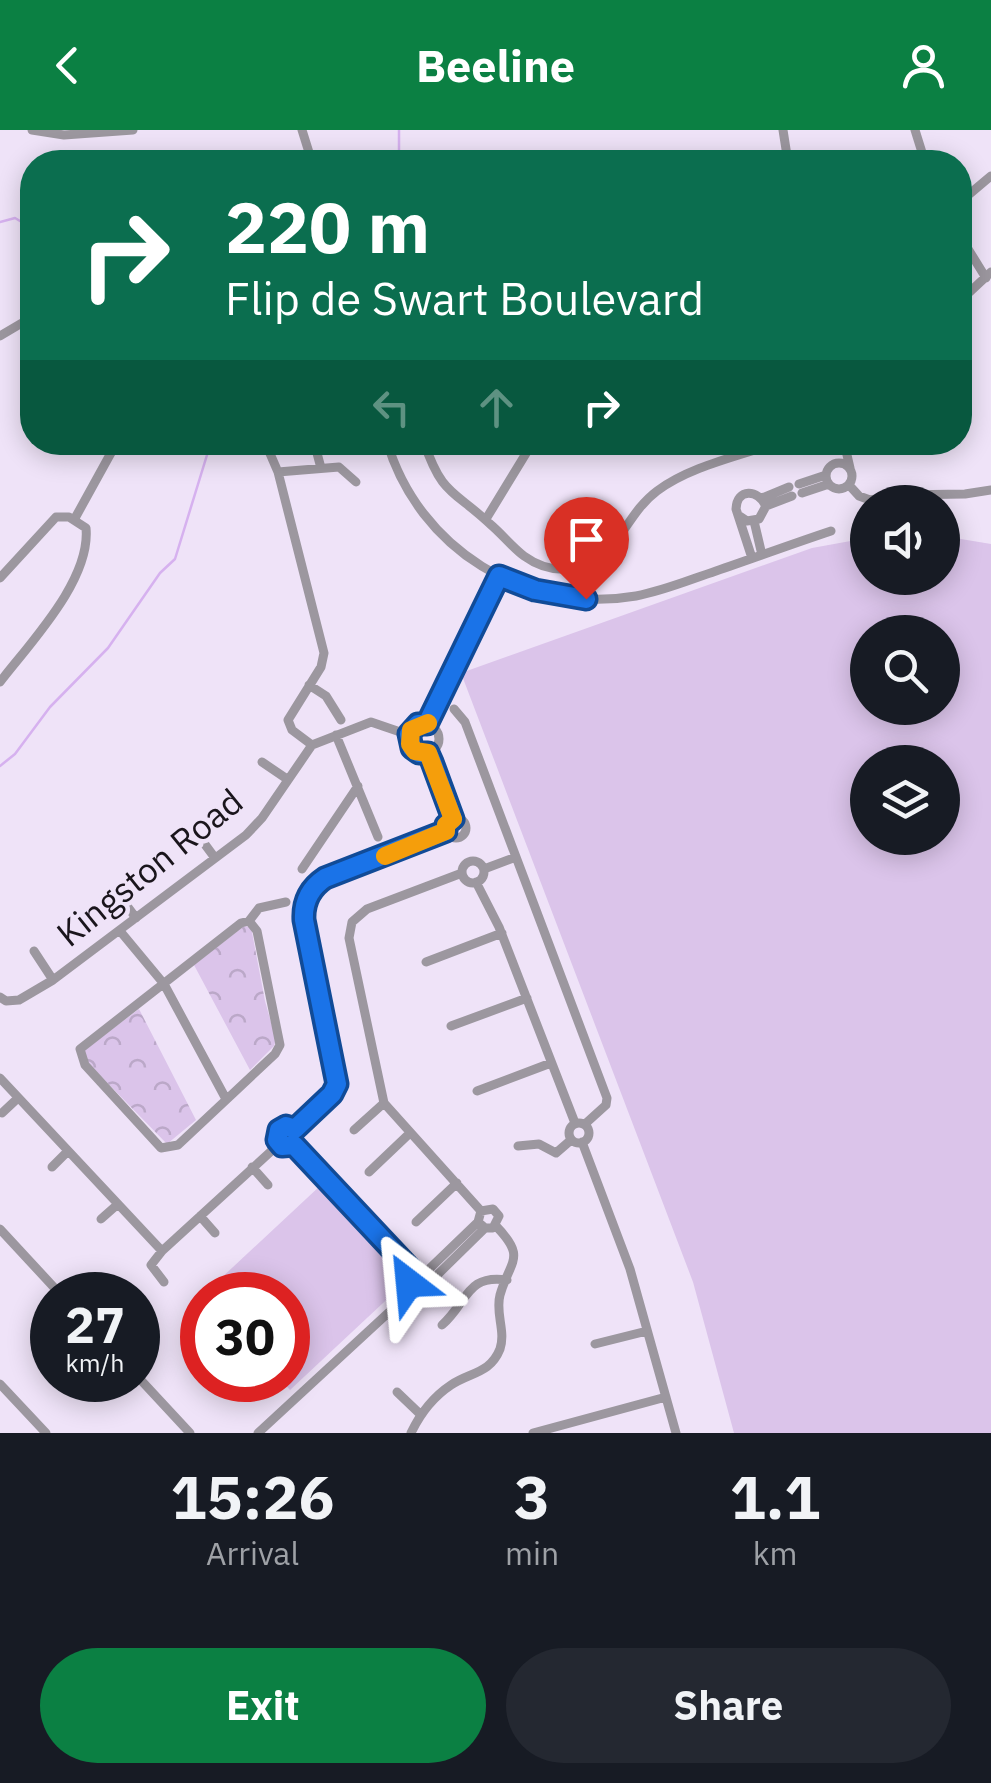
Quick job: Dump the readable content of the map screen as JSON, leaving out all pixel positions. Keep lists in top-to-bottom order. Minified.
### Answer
{"streets":{"street":["Kingston Road"]},"page":{"header":"Beeline","turn":["220 m","Flip de Swart Boulevard"],"speed":"27 km/h","limit":"30","eta":["15:26","Arrival","3","min","1.1","km"],"buttons":["Exit","Share"]}}
